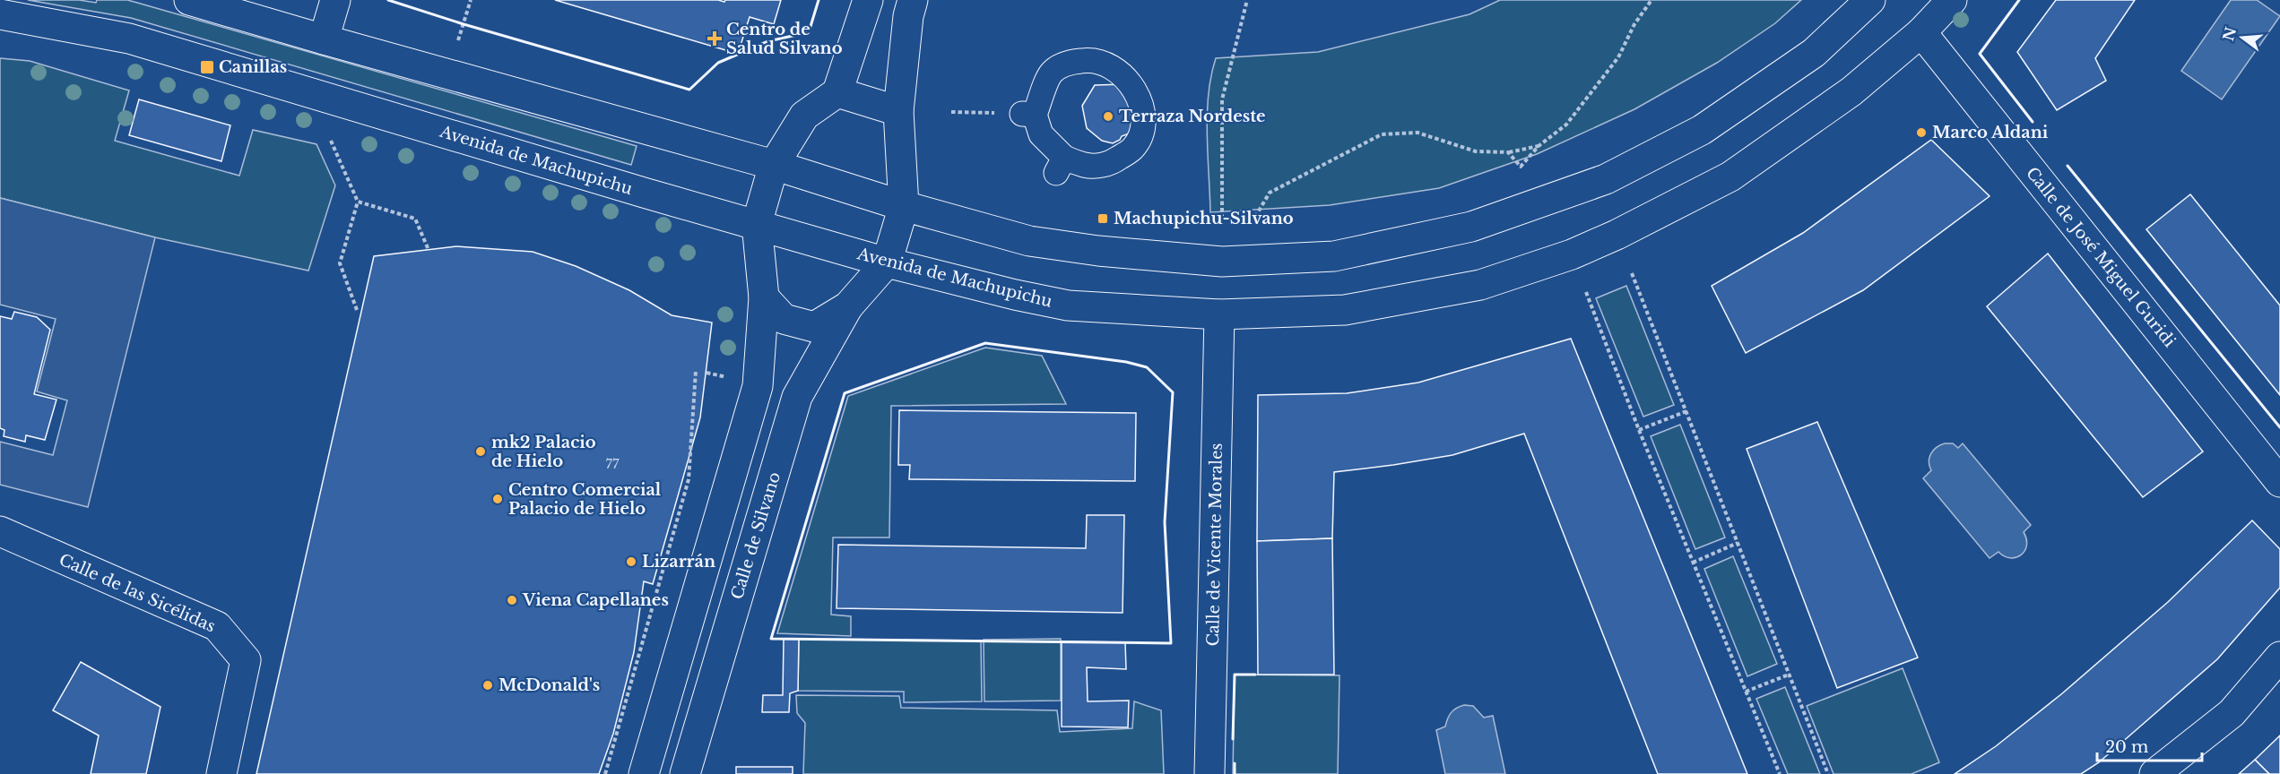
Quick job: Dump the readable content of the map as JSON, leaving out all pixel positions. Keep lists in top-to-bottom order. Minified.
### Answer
{"streets":{"street":["Avenida de Machupichu","Calle de José Miguel Guridi","Calle de Silvano","Calle de Vicente Morales","Calle de las Sicélidas"]},"crossings":[["Avenida de Machupichu","Calle de José Miguel Guridi"],["Avenida de Machupichu","Calle de Vicente Morales"]],"places":{"health":["Centro de Salud Silvano"],"transit":["Canillas","Machupichu-Silvano"],"other":["Terraza Nordeste","Marco Aldani","mk2 Palacio de Hielo","Centro Comercial Palacio de Hielo","Lizarrán","Viena Capellanes","McDonald's"]},"house_numbers":["77"],"scale_bar":"20 m","north":"left"}
